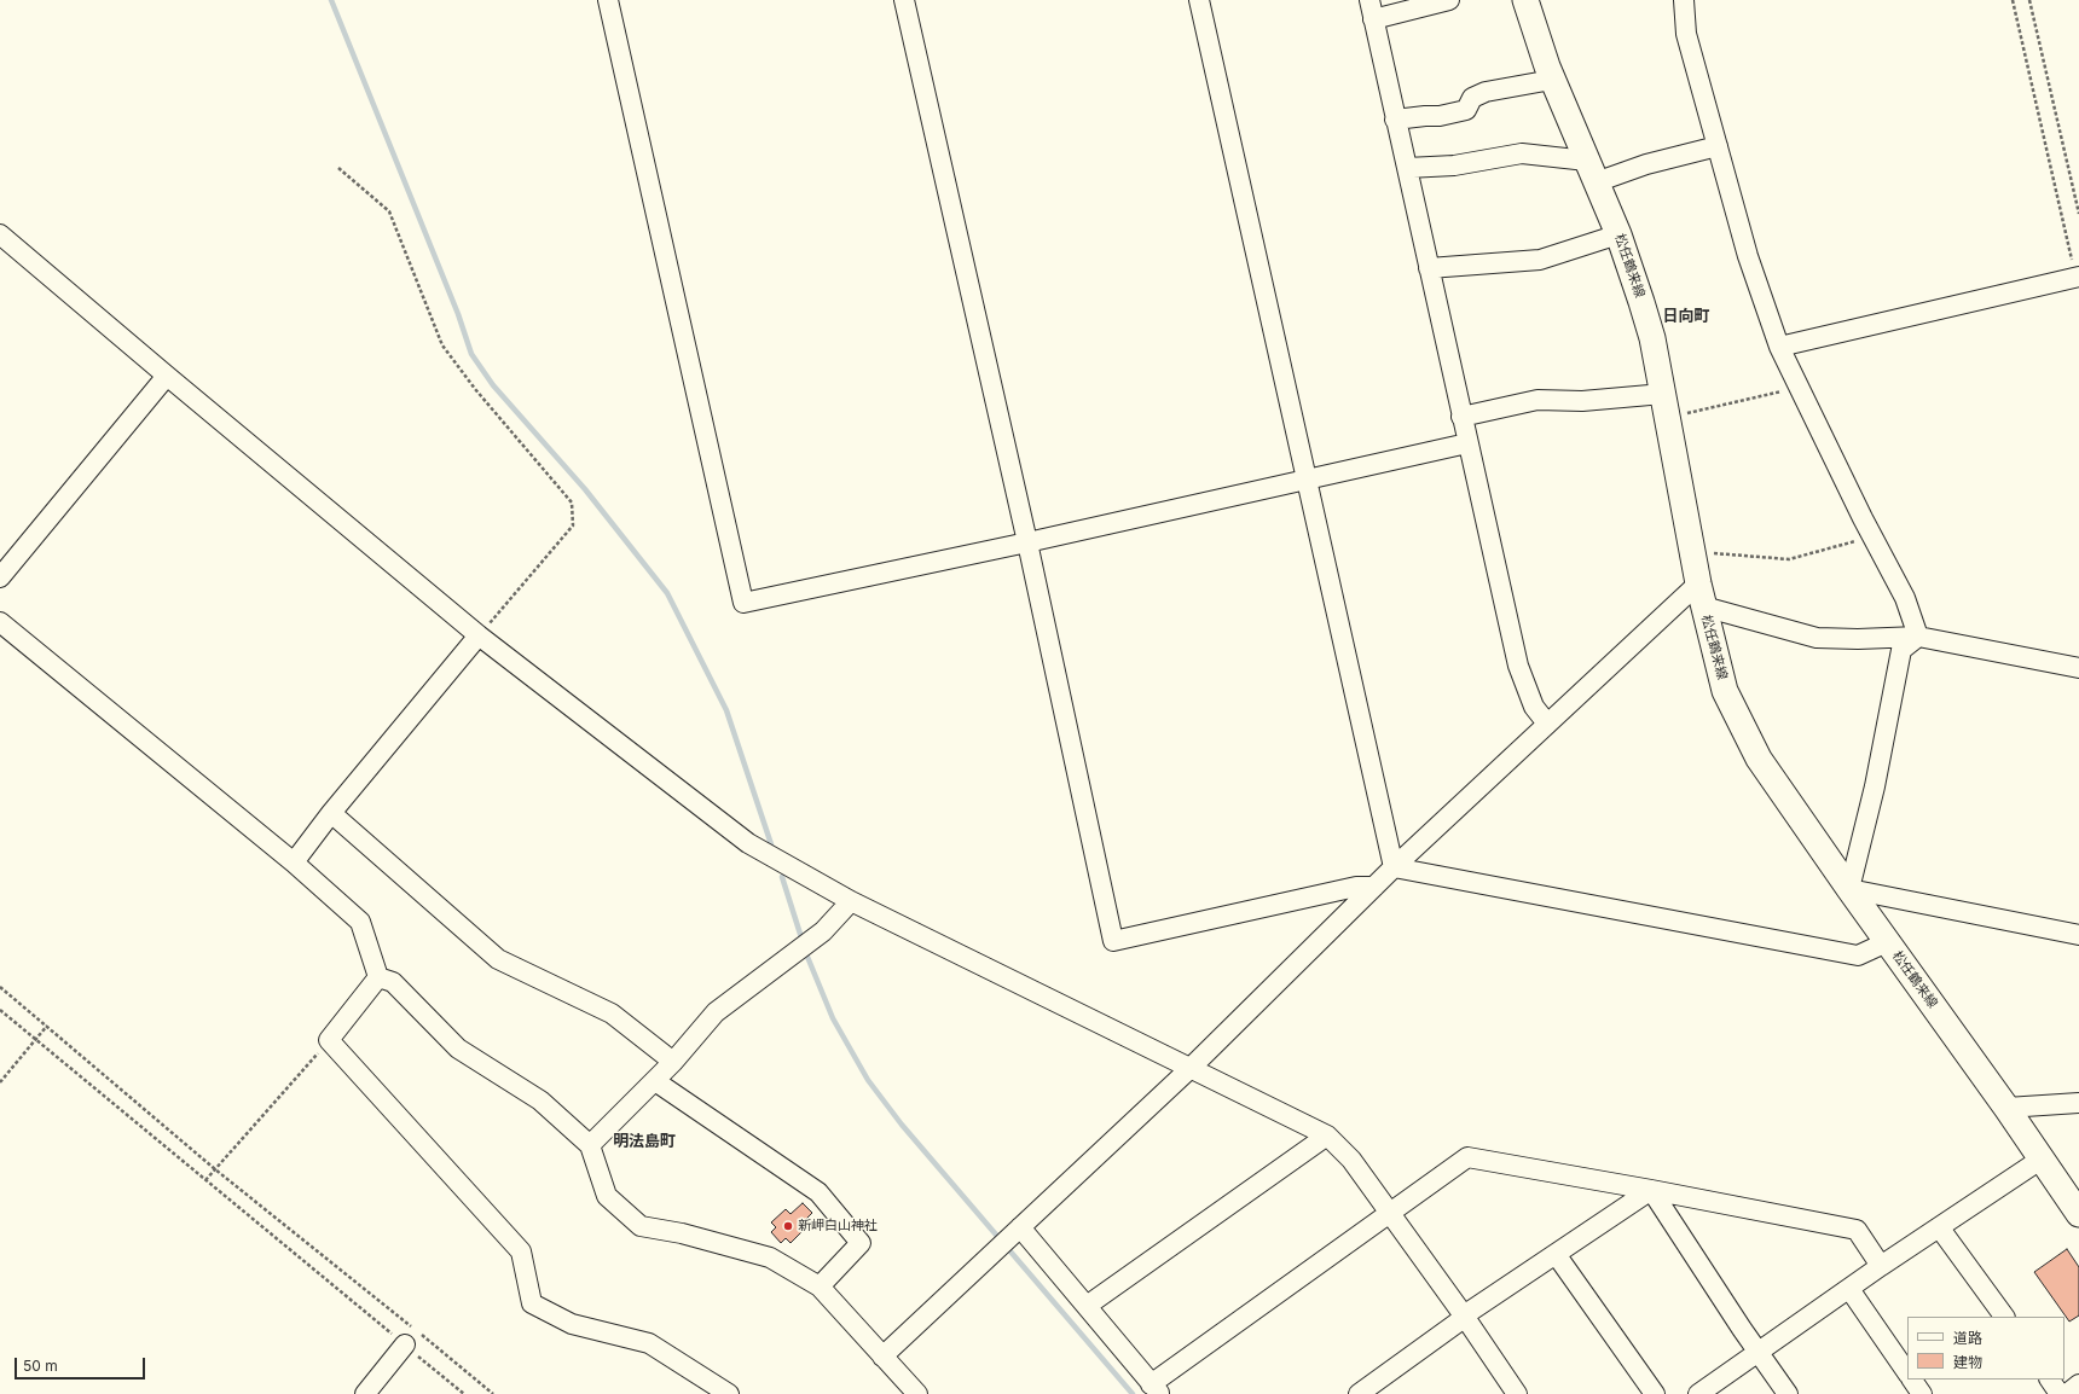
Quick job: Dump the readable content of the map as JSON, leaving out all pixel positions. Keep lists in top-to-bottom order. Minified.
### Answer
{"streets":{"main road":["松任鶴来線"]},"districts":["日向町","明法島町"],"places":["新岬白山神社"],"legend":["道路","建物"],"scale_bar":"50 m"}
